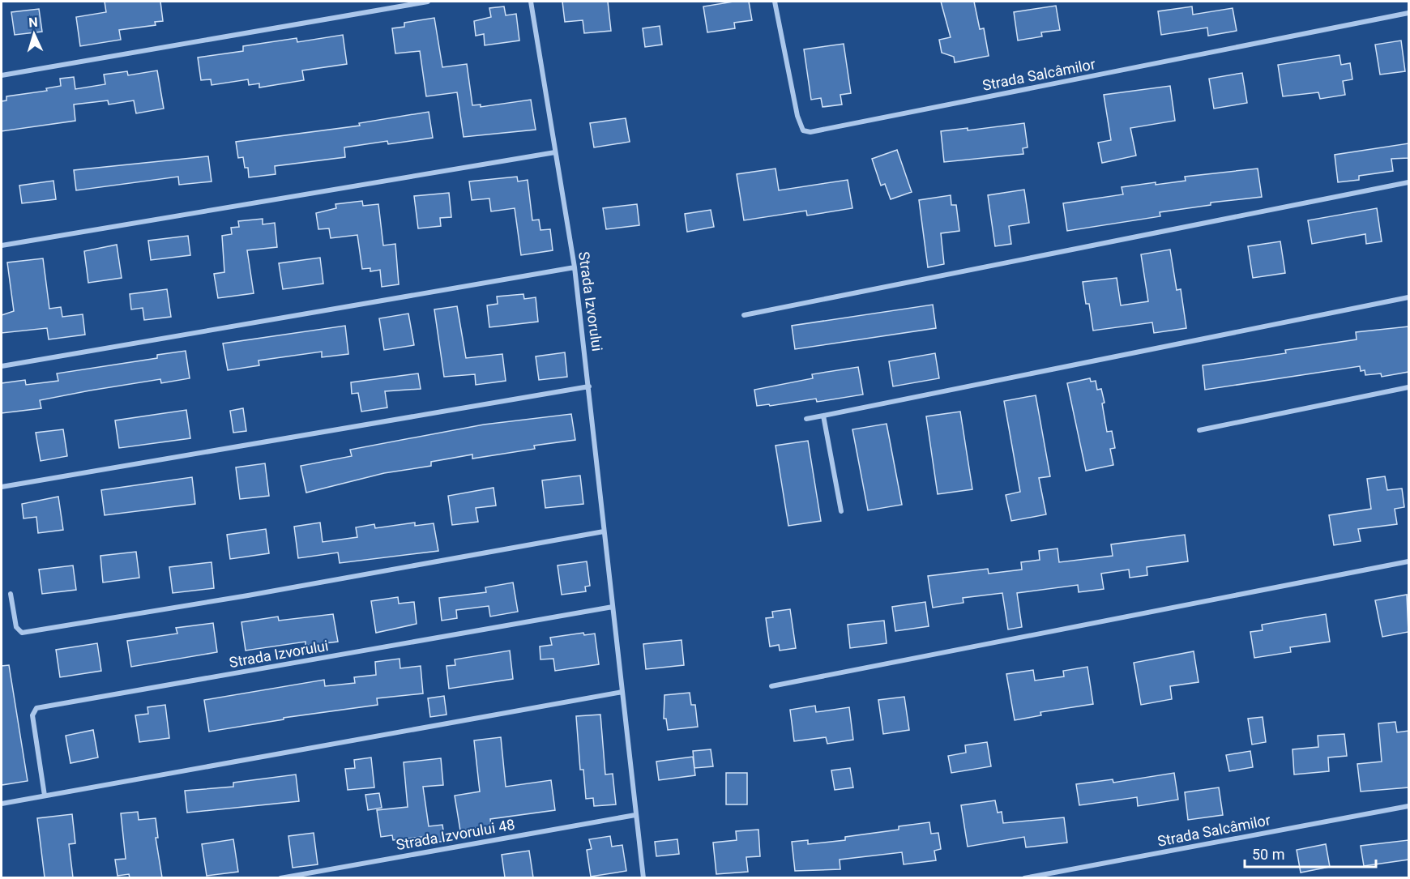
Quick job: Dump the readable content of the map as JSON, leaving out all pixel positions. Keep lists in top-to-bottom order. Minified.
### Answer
{"streets":{"street":["Strada Salcâmilor","Strada Izvorului","Strada Izvorului 48"]},"crossings":[["Strada Izvorului","Strada Izvorului 48"]],"scale_bar":"50 m","north":"top"}
